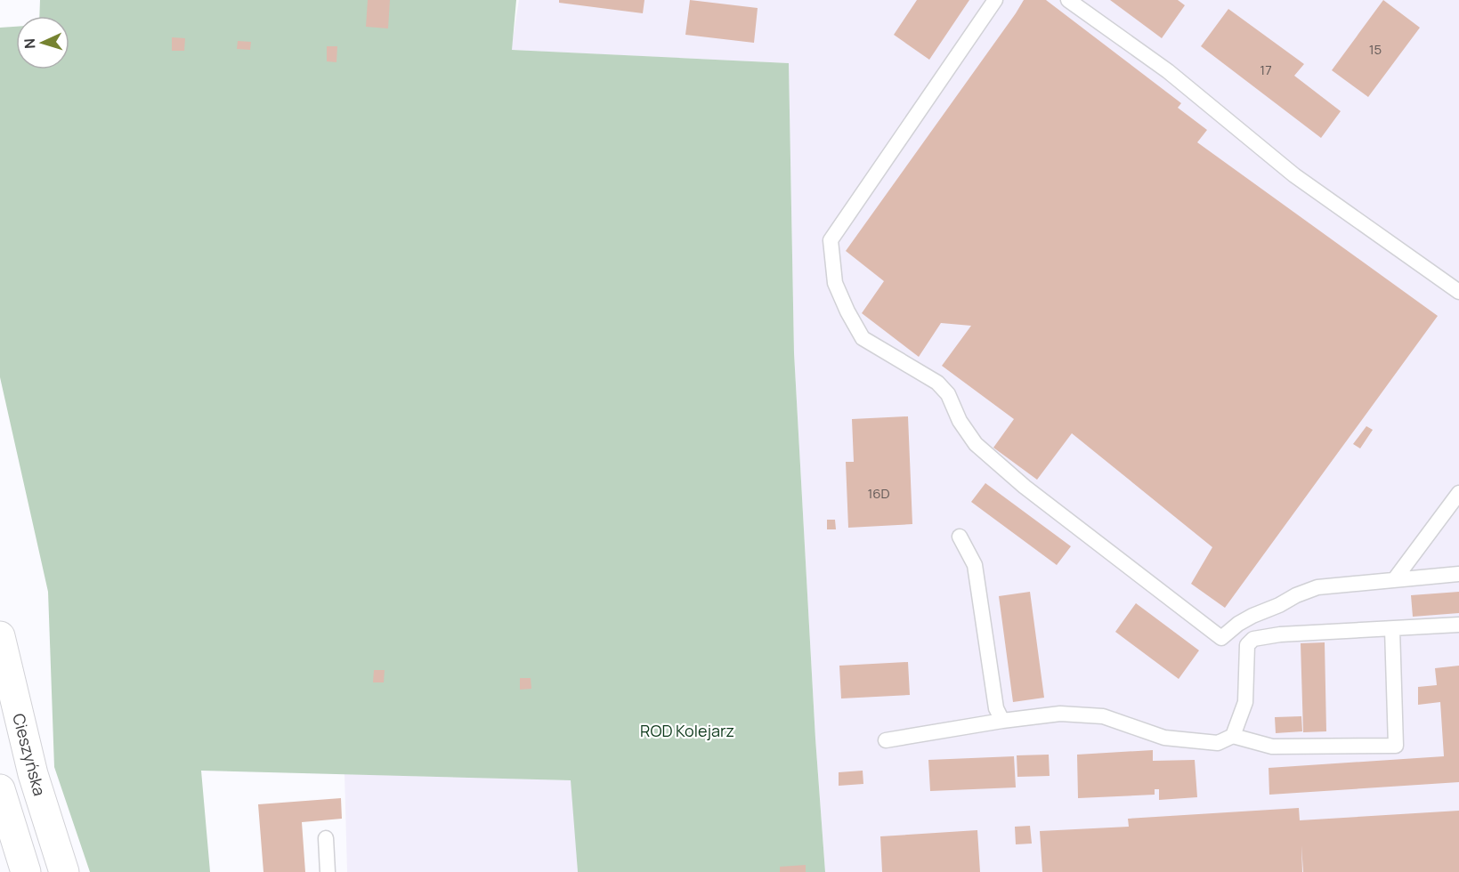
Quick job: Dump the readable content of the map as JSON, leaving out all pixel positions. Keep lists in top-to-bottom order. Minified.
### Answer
{"streets":{"main road":["Cieszyńska"]},"parks":["ROD Kolejarz"],"house_numbers":["15","17","16D"],"north":"left"}
